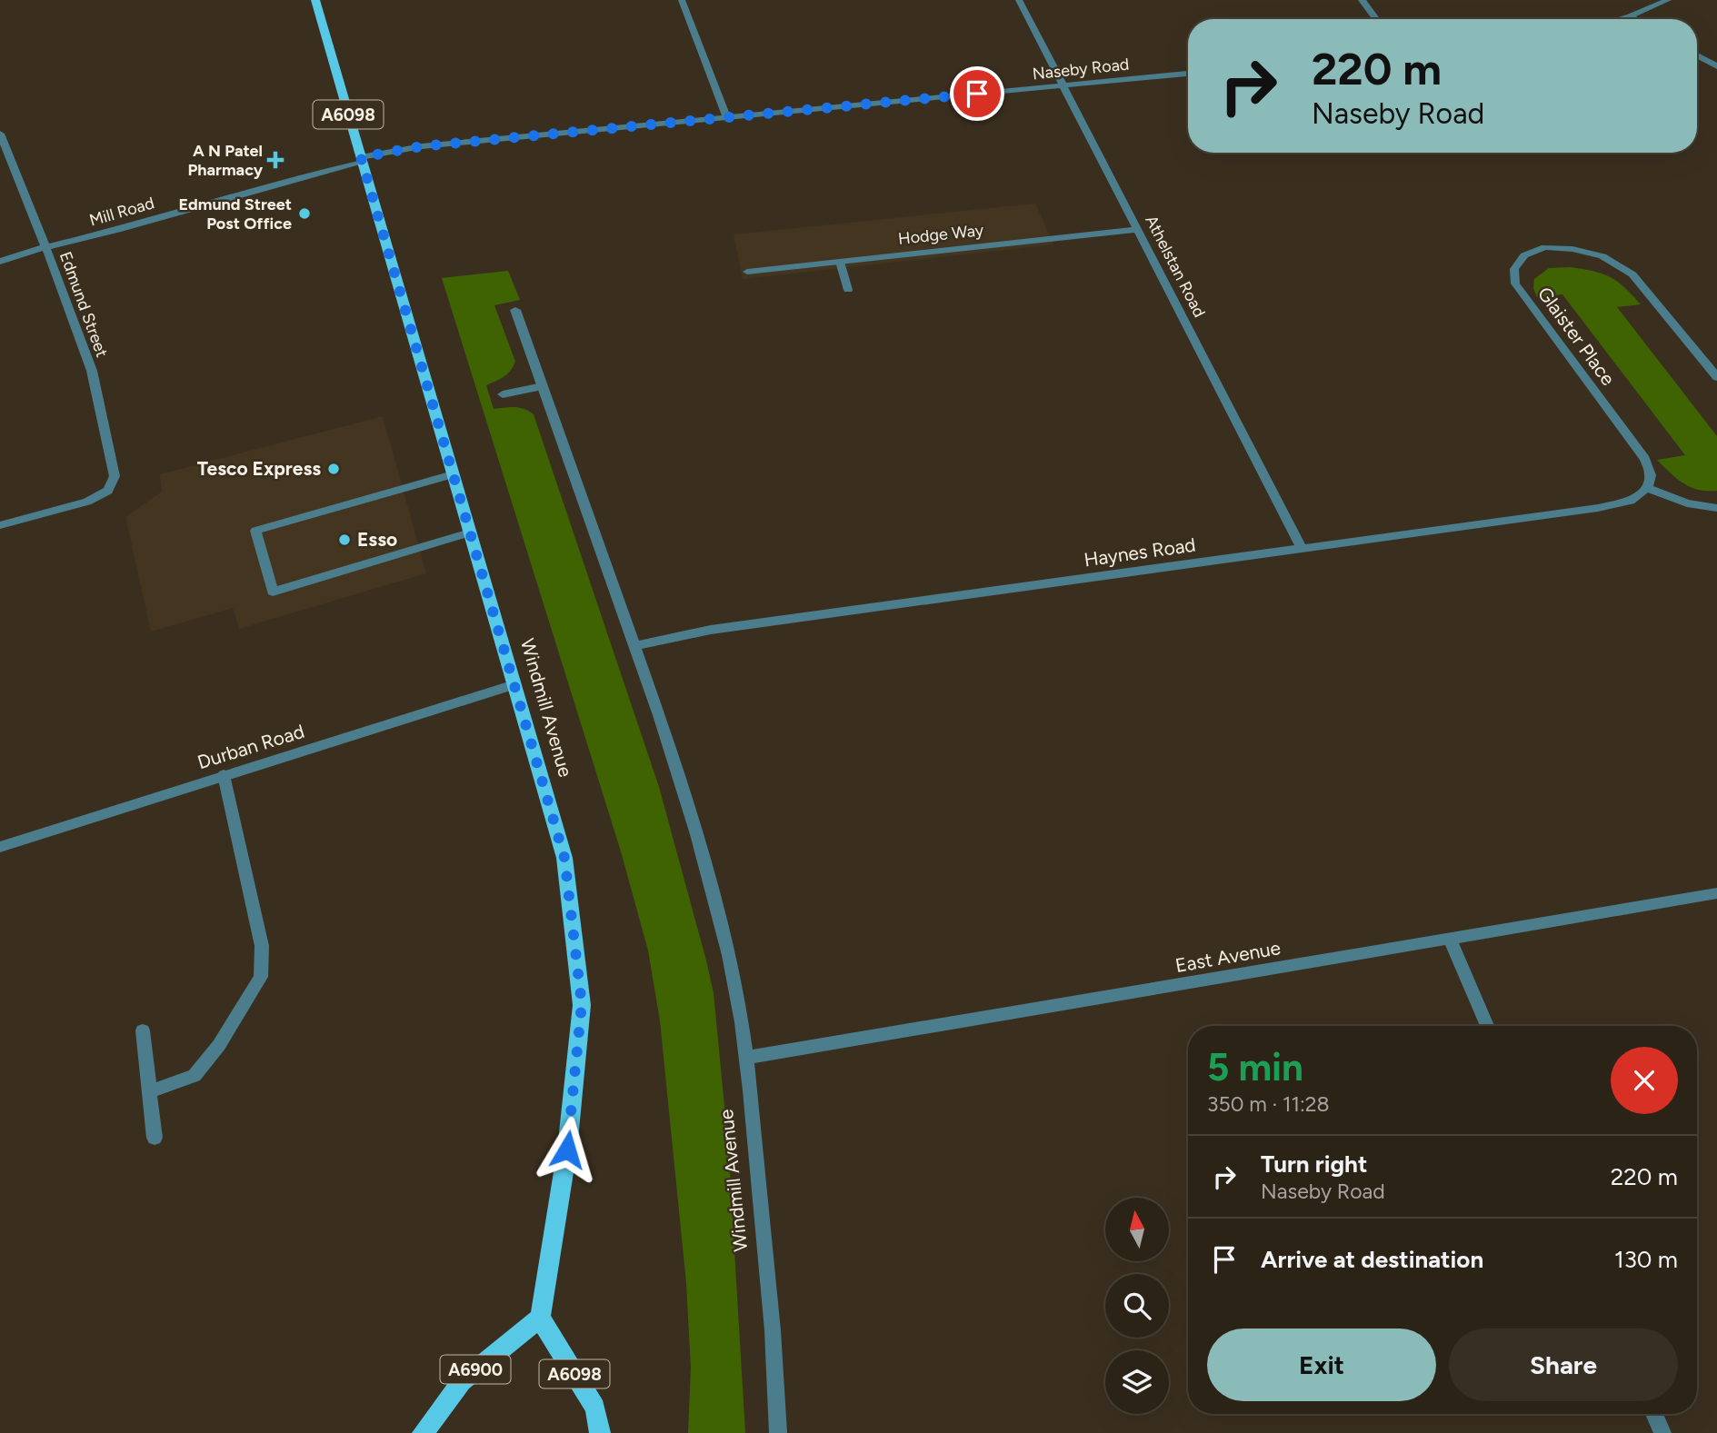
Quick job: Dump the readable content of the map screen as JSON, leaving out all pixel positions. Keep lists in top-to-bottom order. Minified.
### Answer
{"streets":{"main road":["A6098","Windmill Avenue","A6900"],"street":["Naseby Road","Mill Road","Hodge Way","Athelstan Road","Edmund Street","Glaister Place","Haynes Road","Durban Road","East Avenue"]},"crossings":[["Naseby Road","Mill Road"],["Naseby Road","Athelstan Road"],["Naseby Road","Windmill Avenue"],["A6098","Windmill Avenue"],["A6098","A6900"],["Mill Road","Edmund Street"],["Mill Road","Windmill Avenue"],["Hodge Way","Athelstan Road"],["Athelstan Road","Haynes Road"],["Glaister Place","Haynes Road"],["Haynes Road","Windmill Avenue"],["Windmill Avenue","Durban Road"],["Windmill Avenue","East Avenue"],["Windmill Avenue","A6900"]],"places":{"health":["A N Patel Pharmacy"],"other":["Edmund Street Post Office","Tesco Express","Esso"]},"north":"top","page":{"turn":["220 m","Naseby Road"],"heading":["5 min","350 m · 11:28"],"list":[{"name":"Turn right","note":"Naseby Road","value":"220 m"},{"name":"Arrive at destination","value":"130 m"}],"buttons":["Exit","Share"]}}
